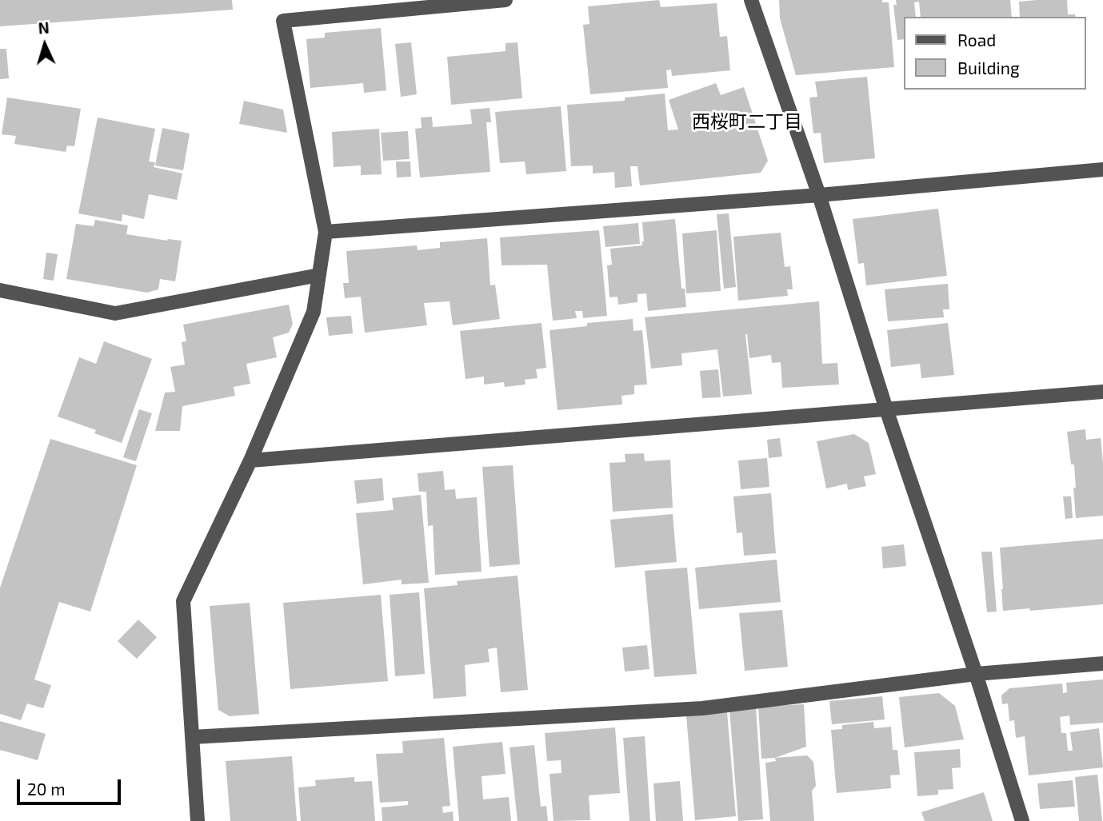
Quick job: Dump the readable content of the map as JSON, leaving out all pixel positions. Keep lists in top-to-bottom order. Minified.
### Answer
{"districts":["西桜町二丁目"],"legend":["Road","Building"],"scale_bar":"20 m","north":"top"}
